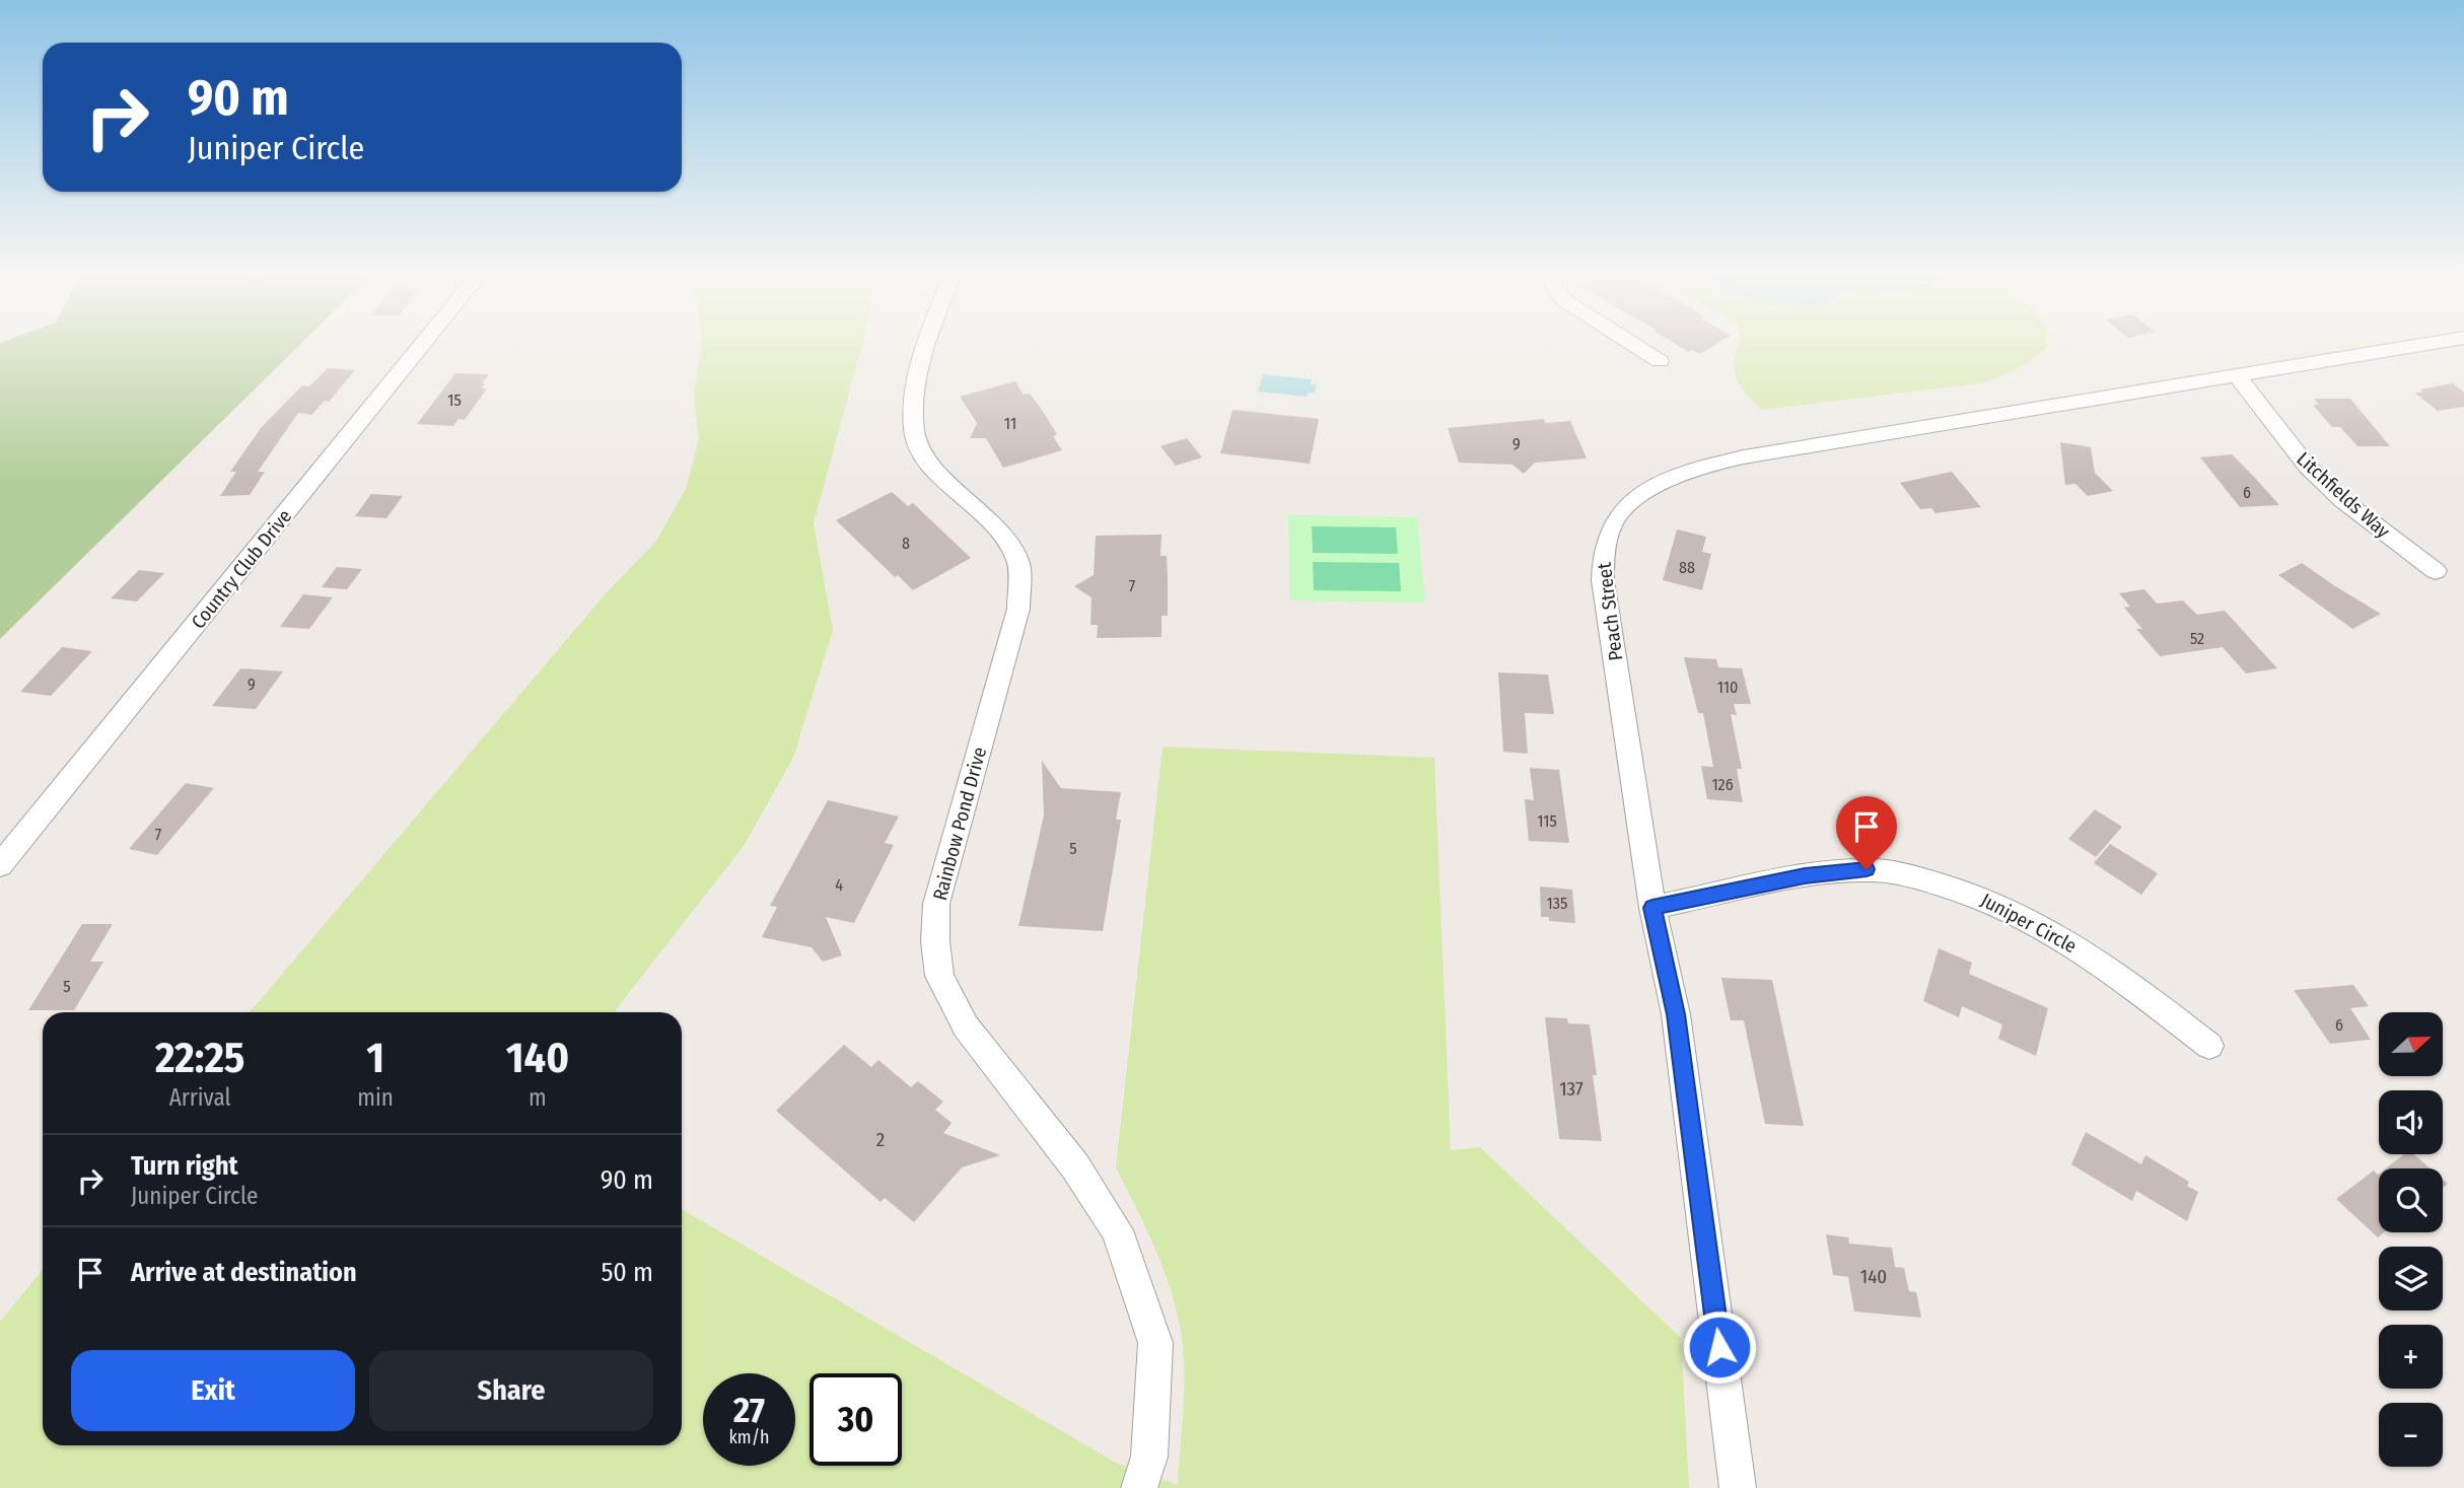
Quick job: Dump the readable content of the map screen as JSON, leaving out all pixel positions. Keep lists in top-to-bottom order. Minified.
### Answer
{"streets":{"street":["Litchfields Way","Country Club Drive","Peach Street","Rainbow Pond Drive","Juniper Circle"]},"crossings":[["Litchfields Way","Peach Street"],["Peach Street","Juniper Circle"]],"house_numbers":["15","11","9","6","8","88","7","52","9","110","126","115","7","5","4","135","5","6","137","2","140"],"north":"right","page":{"turn":["90 m","Juniper Circle"],"map_buttons":["+","−"],"eta":["22:25","Arrival","1","min","140","m"],"list":[{"name":"Turn right","note":"Juniper Circle","value":"90 m"},{"name":"Arrive at destination","value":"50 m"}],"buttons":["Exit","Share"],"speed":"27 km/h","limit":"30"}}
